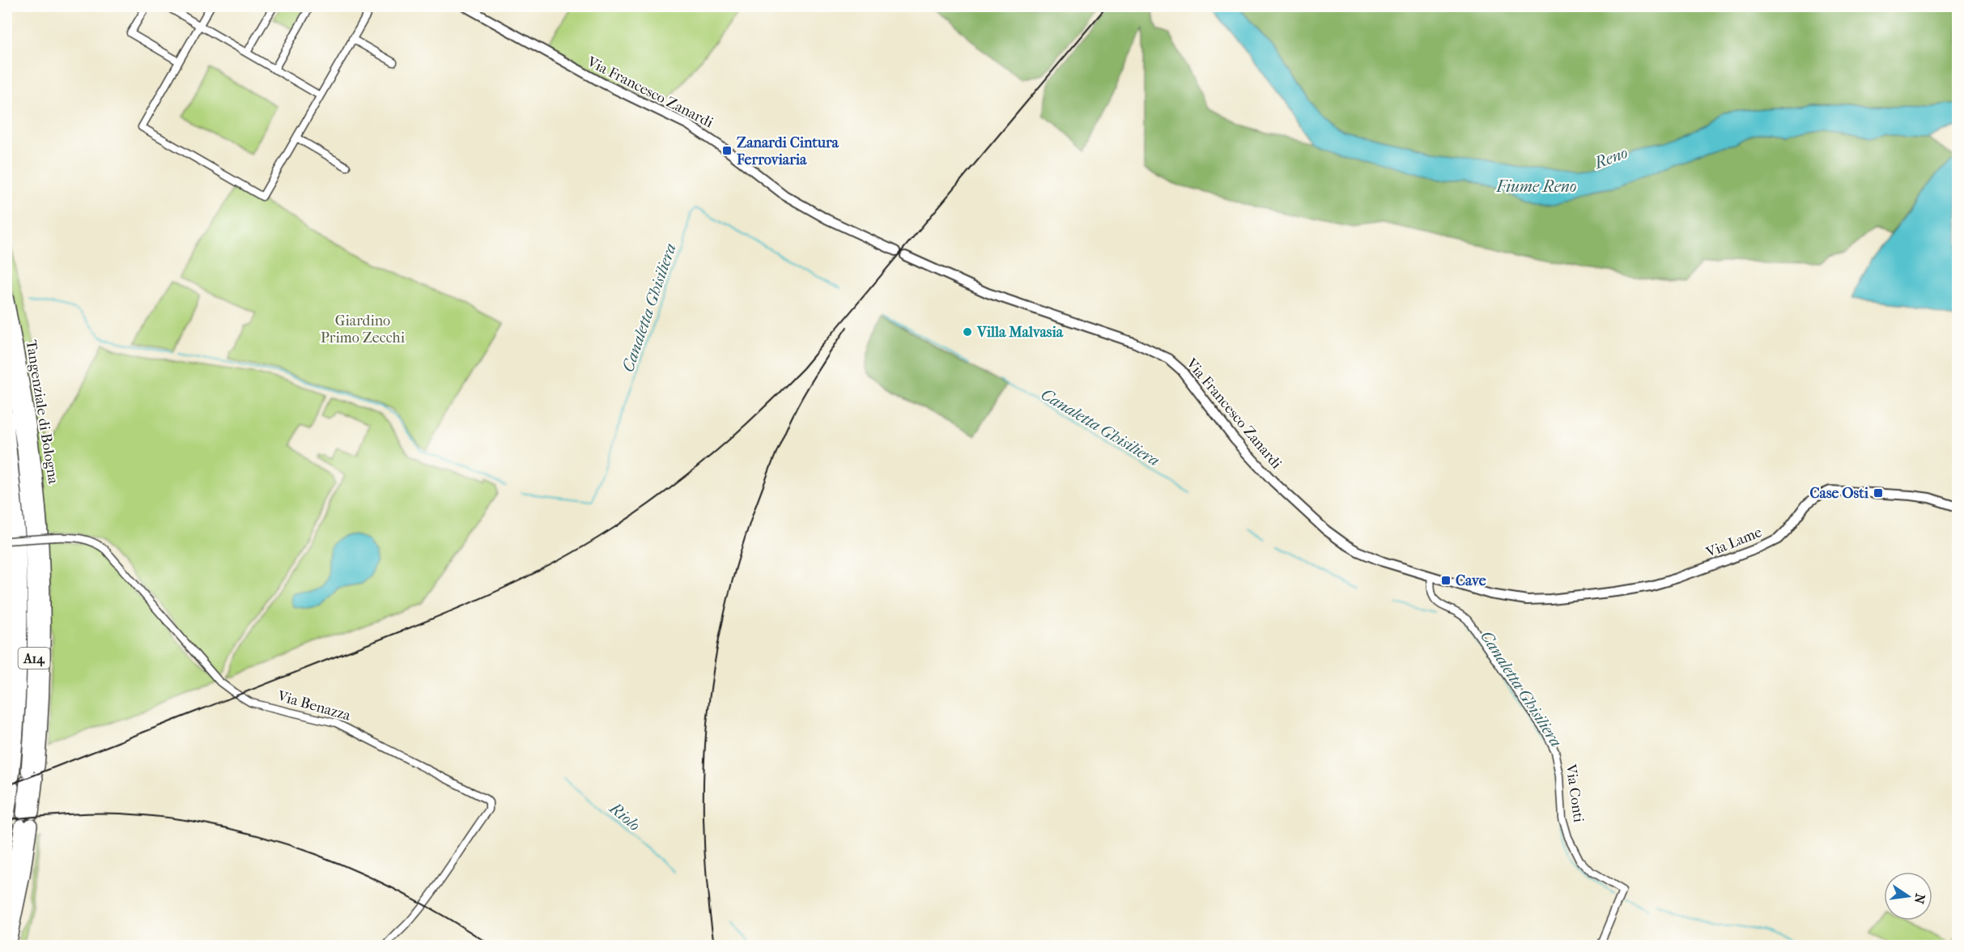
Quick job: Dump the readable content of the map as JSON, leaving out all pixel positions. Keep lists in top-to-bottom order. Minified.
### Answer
{"streets":{"highway":["Tangenziale di Bologna","A14"],"street":["Via Francesco Zanardi","Via Lame","Via Benazza","Via Conti"]},"crossings":[["Via Francesco Zanardi","Via Lame"],["Via Francesco Zanardi","Via Conti"],["Tangenziale di Bologna","A14"],["Tangenziale di Bologna","Via Benazza"],["A14","Via Benazza"]],"water":["Reno","Fiume Reno","Canaletta Ghisiliera","Riolo"],"parks":["Giardino Primo Zecchi"],"places":{"transit":["Zanardi Cintura Ferroviaria","Case Osti","Cave"],"other":["Villa Malvasia"]},"north":"right"}
